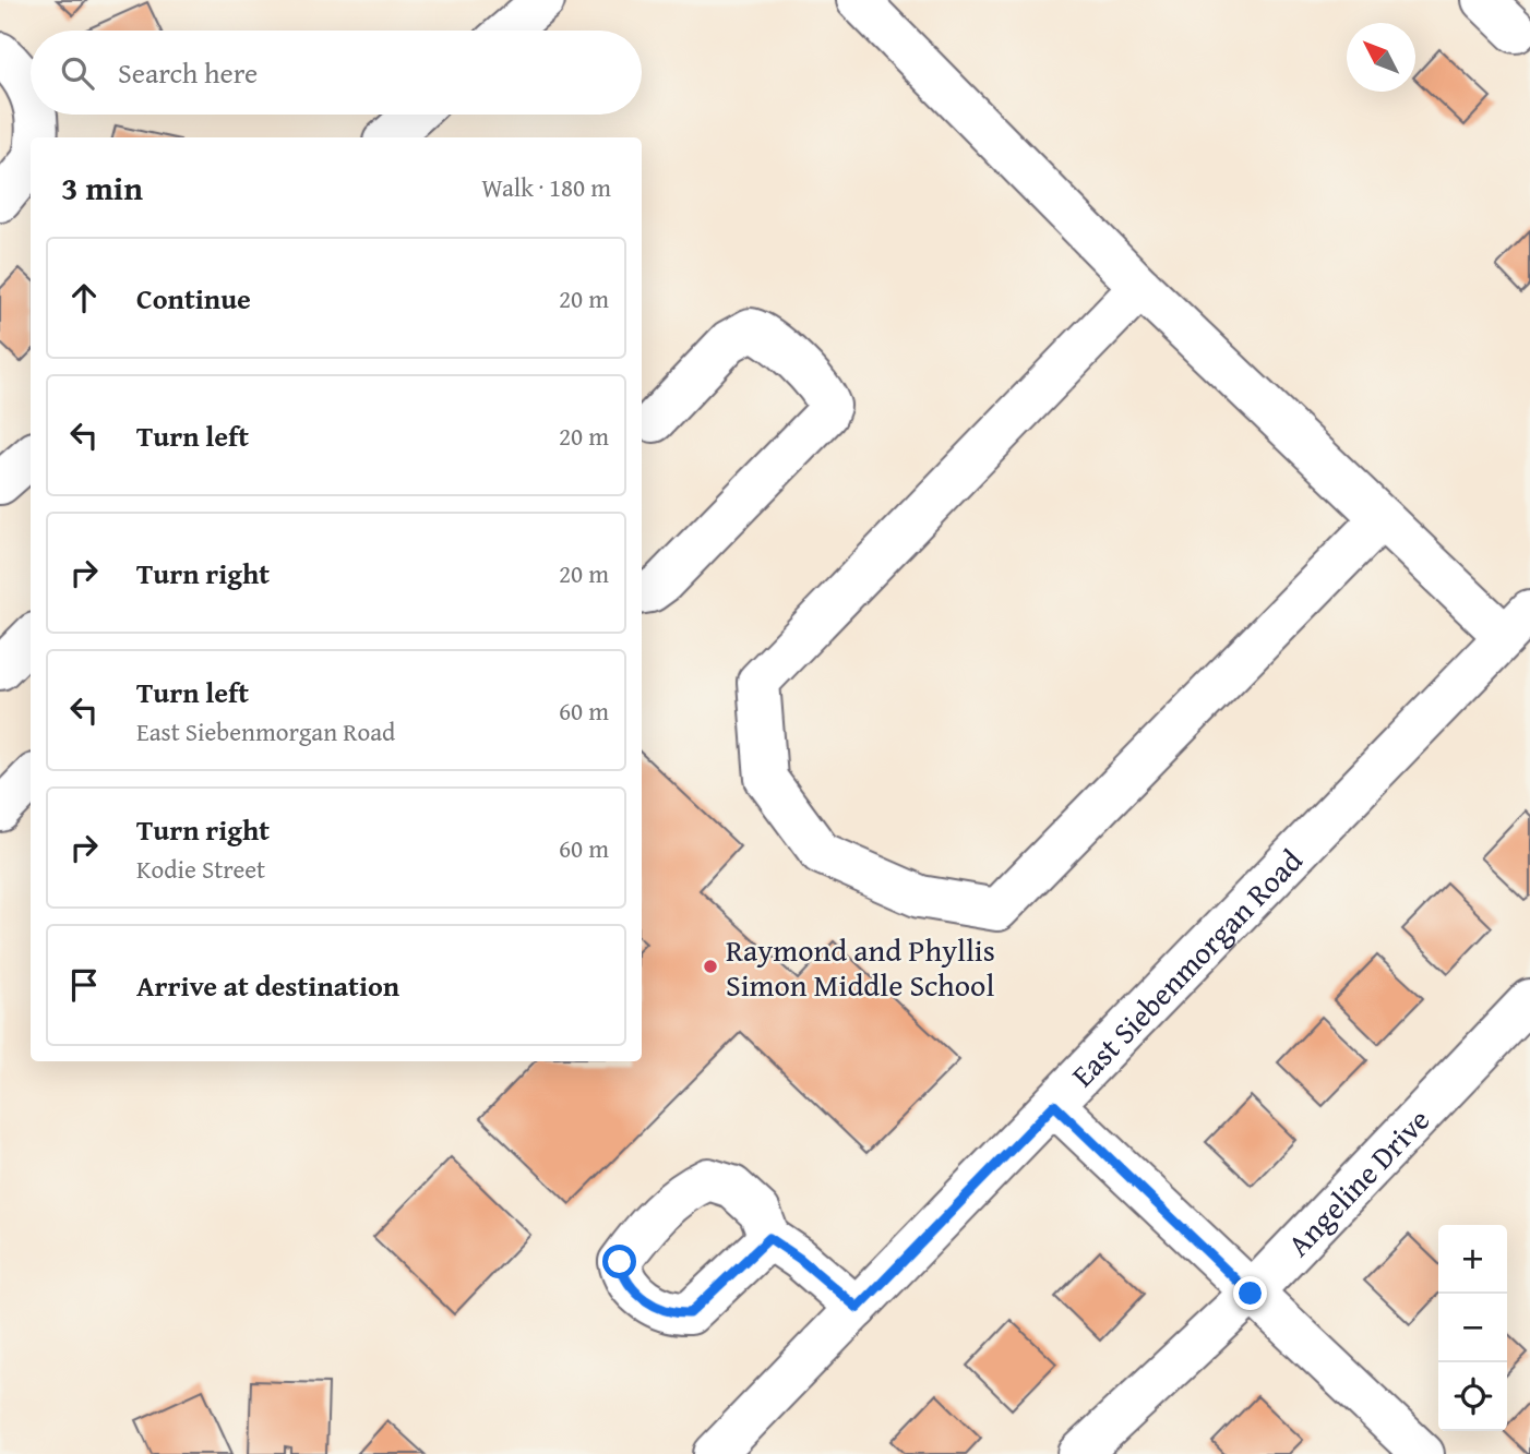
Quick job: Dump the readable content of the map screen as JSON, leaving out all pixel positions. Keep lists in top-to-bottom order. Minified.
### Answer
{"streets":{"street":["East Siebenmorgan Road","Angeline Drive"]},"places":["Raymond and Phyllis Simon Middle School"],"north":"top left","page":{"search":"Search here","heading":["3 min","Walk · 180 m"],"list":[["Continue","20 m"],["Turn left","20 m"],["Turn right","20 m"],["Turn left","East Siebenmorgan Road","60 m"],["Turn right","Kodie Street","60 m"],"Arrive at destination"],"map_buttons":["+","−"]}}
